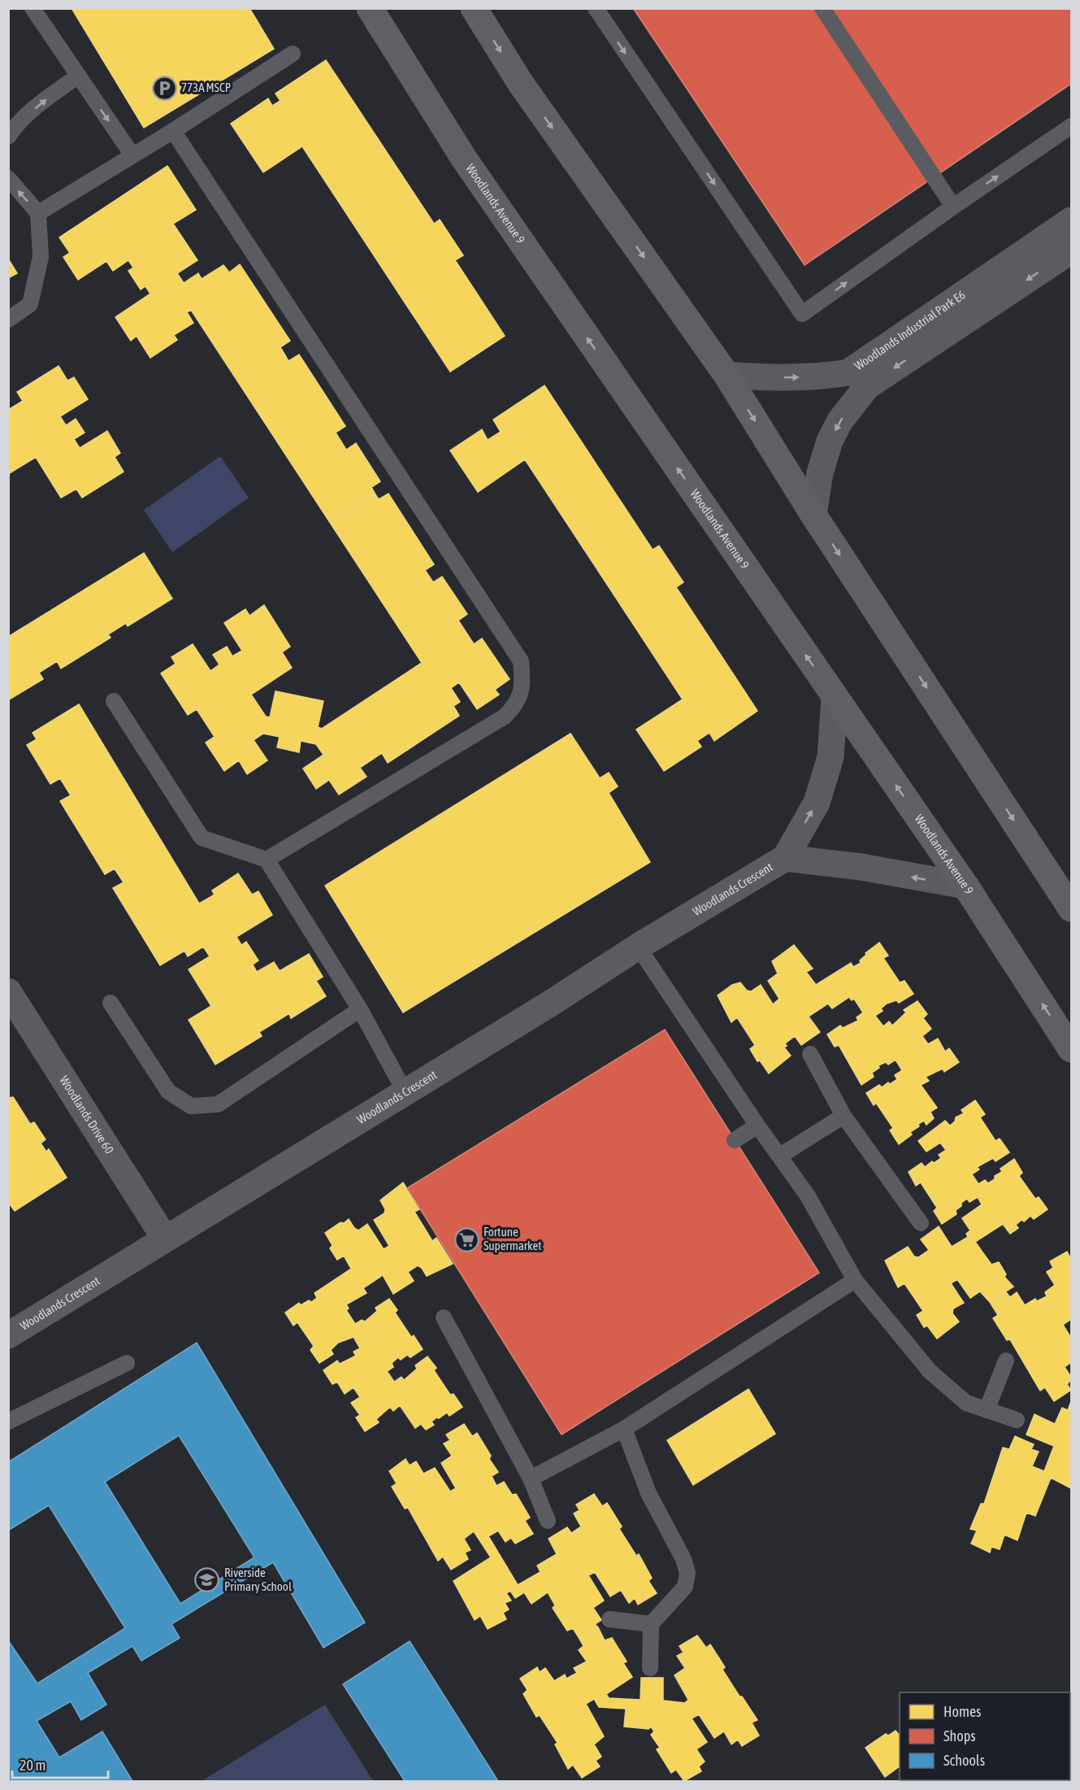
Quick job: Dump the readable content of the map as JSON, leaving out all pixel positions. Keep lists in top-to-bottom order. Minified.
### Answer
{"streets":{"main road":["Woodlands Avenue 9"],"street":["Woodlands Industrial Park E6","Woodlands Crescent","Woodlands Drive 60"]},"crossings":[["Woodlands Avenue 9","Woodlands Crescent"],["Woodlands Crescent","Woodlands Drive 60"]],"places":{"parking":["773A MSCP"],"supermarket":["Fortune Supermarket"],"school or university":["Riverside Primary School"]},"legend":["Homes","Shops","Schools"],"scale_bar":"20 m"}
